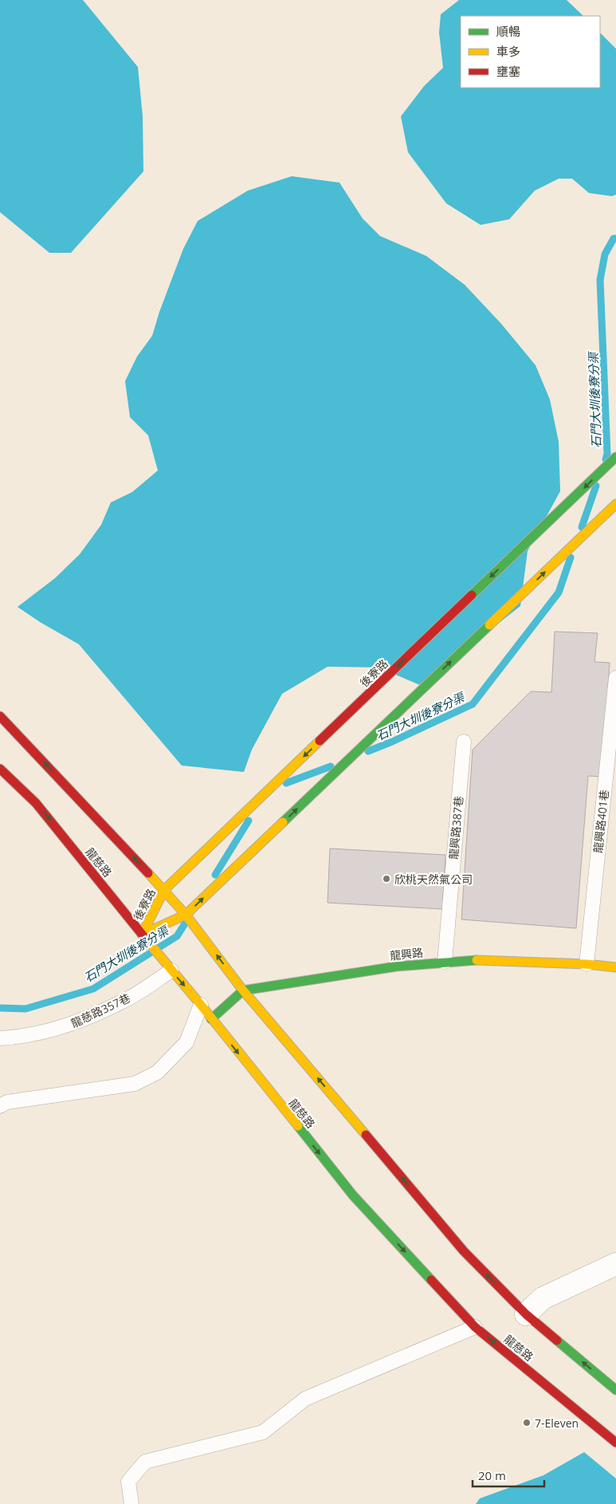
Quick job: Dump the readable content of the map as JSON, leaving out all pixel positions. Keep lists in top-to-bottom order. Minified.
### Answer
{"streets":{"street":["後寮路","龍慈路","龍興路"],"lane":["龍興路401巷","龍興路387巷","龍慈路357巷"]},"crossings":[["後寮路","龍慈路"],["龍興路401巷","龍興路"],["龍興路387巷","龍興路"],["龍慈路","龍慈路357巷"]],"water":["石門大圳後寮分渠"],"places":["欣桃天然氣公司","7-Eleven"],"legend":["順暢","車多","壅塞"],"scale_bar":"20 m"}
